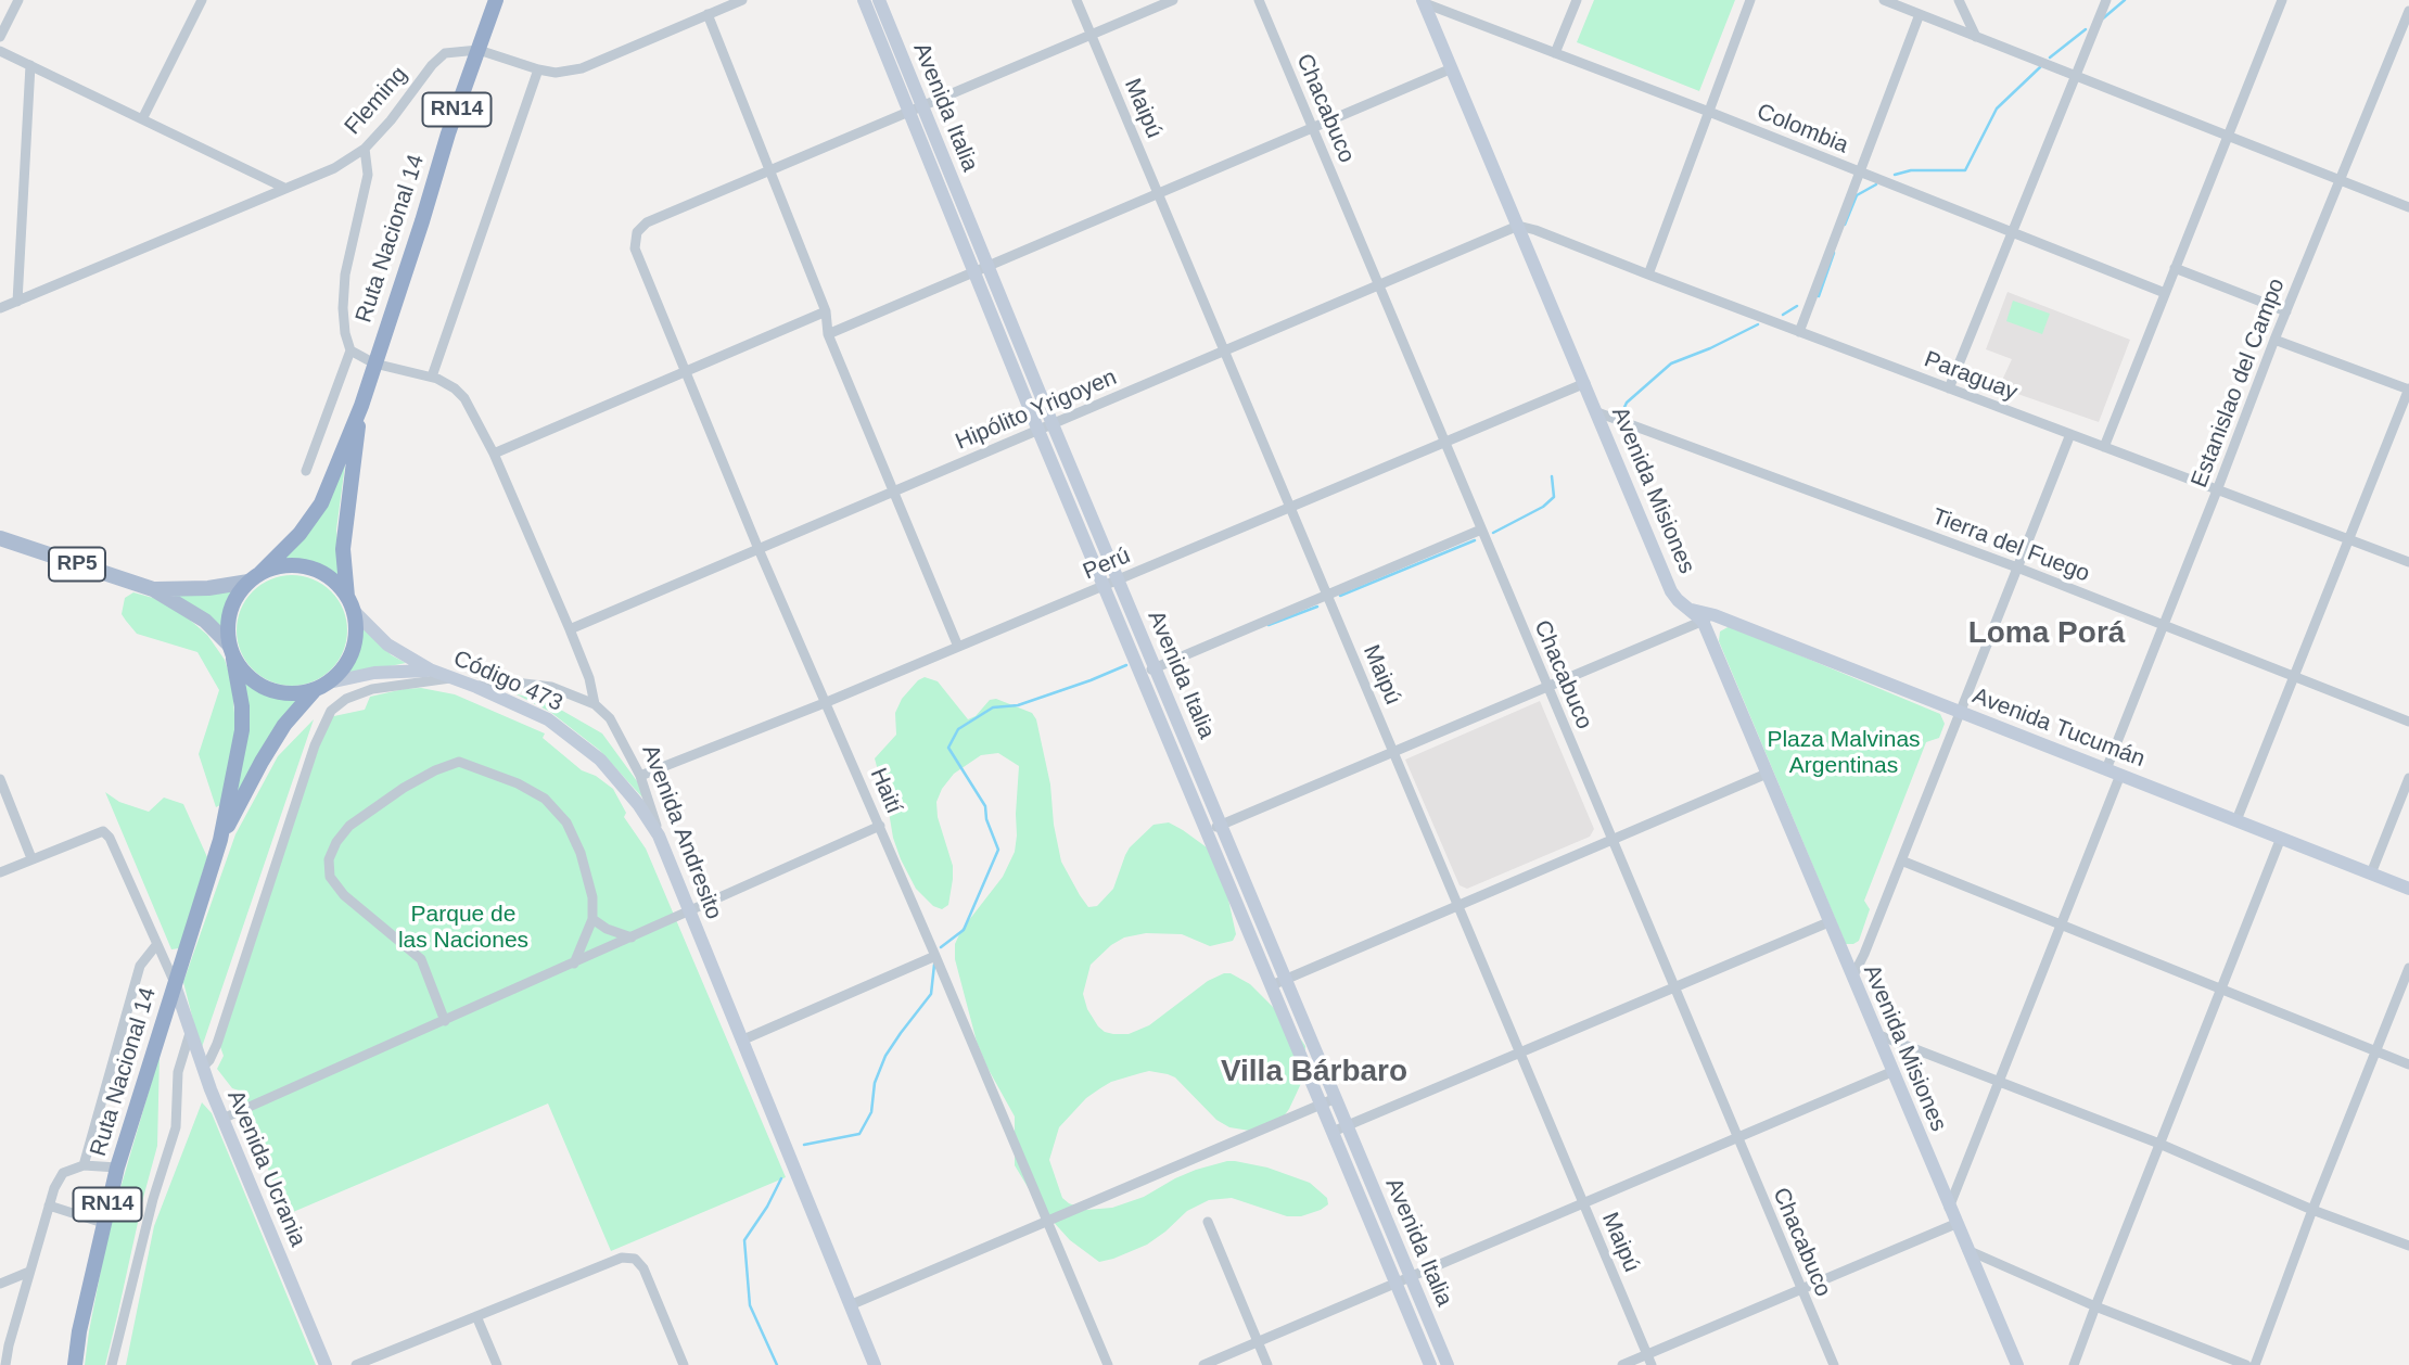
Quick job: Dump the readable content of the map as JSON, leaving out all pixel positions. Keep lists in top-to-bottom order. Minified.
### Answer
{"streets":{"highway":["RN14","Ruta Nacional 14"],"main road":["Avenida Italia","Avenida Misiones","RP5","Código 473","Avenida Tucumán","Avenida Andresito","Avenida Ucrania"],"street":["Fleming","Maipú","Chacabuco","Colombia","Paraguay","Estanislao del Campo","Hipólito Yrigoyen","Tierra del Fuego","Perú","Haití"]},"crossings":[["Fleming","Ruta Nacional 14"],["Avenida Italia","Hipólito Yrigoyen"],["Avenida Italia","Perú"],["Maipú","Hipólito Yrigoyen"],["Maipú","Perú"],["Chacabuco","Hipólito Yrigoyen"],["Chacabuco","Perú"],["RN14","Ruta Nacional 14"],["RN14","RP5"],["RN14","Código 473"],["Colombia","Avenida Misiones"],["Ruta Nacional 14","RP5"],["Ruta Nacional 14","Código 473"],["Ruta Nacional 14","Avenida Andresito"],["Ruta Nacional 14","Avenida Ucrania"],["Paraguay","Estanislao del Campo"],["Paraguay","Hipólito Yrigoyen"],["Paraguay","Avenida Misiones"],["Estanislao del Campo","Avenida Misiones"],["Estanislao del Campo","Tierra del Fuego"],["Estanislao del Campo","Avenida Tucumán"],["Hipólito Yrigoyen","Avenida Misiones"],["Hipólito Yrigoyen","Haití"],["Hipólito Yrigoyen","Avenida Andresito"],["Avenida Misiones","Tierra del Fuego"],["Avenida Misiones","Perú"],["Avenida Misiones","Avenida Tucumán"],["RP5","Código 473"],["Perú","Haití"],["Perú","Avenida Andresito"],["Código 473","Avenida Andresito"]],"districts":["Loma Porá","Villa Bárbaro"],"parks":["Plaza Malvinas Argentinas","Parque de las Naciones"]}
